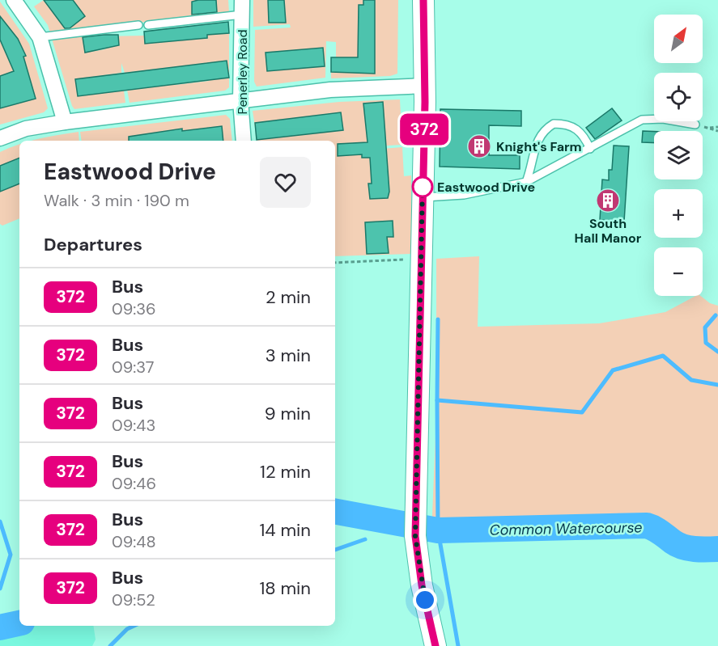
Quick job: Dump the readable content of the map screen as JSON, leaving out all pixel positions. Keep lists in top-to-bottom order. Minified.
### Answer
{"streets":{"street":["Penerley Road"]},"water":["Common Watercourse"],"places":{"building":["Knight's Farm","South Hall Manor"],"other":["Eastwood Drive"]},"lines":["bus line 372"],"north":"top right","page":{"on_map":"372","map_buttons":["+","−"],"heading":[["Eastwood Drive","Walk · 3 min · 190 m"],"Departures"],"list":[{"mark":"372","name":"Bus","note":"09:36","value":"2 min"},{"mark":"372","name":"Bus","note":"09:37","value":"3 min"},{"mark":"372","name":"Bus","note":"09:43","value":"9 min"},{"mark":"372","name":"Bus","note":"09:46","value":"12 min"},{"mark":"372","name":"Bus","note":"09:48","value":"14 min"},{"mark":"372","name":"Bus","note":"09:52","value":"18 min"}]}}
